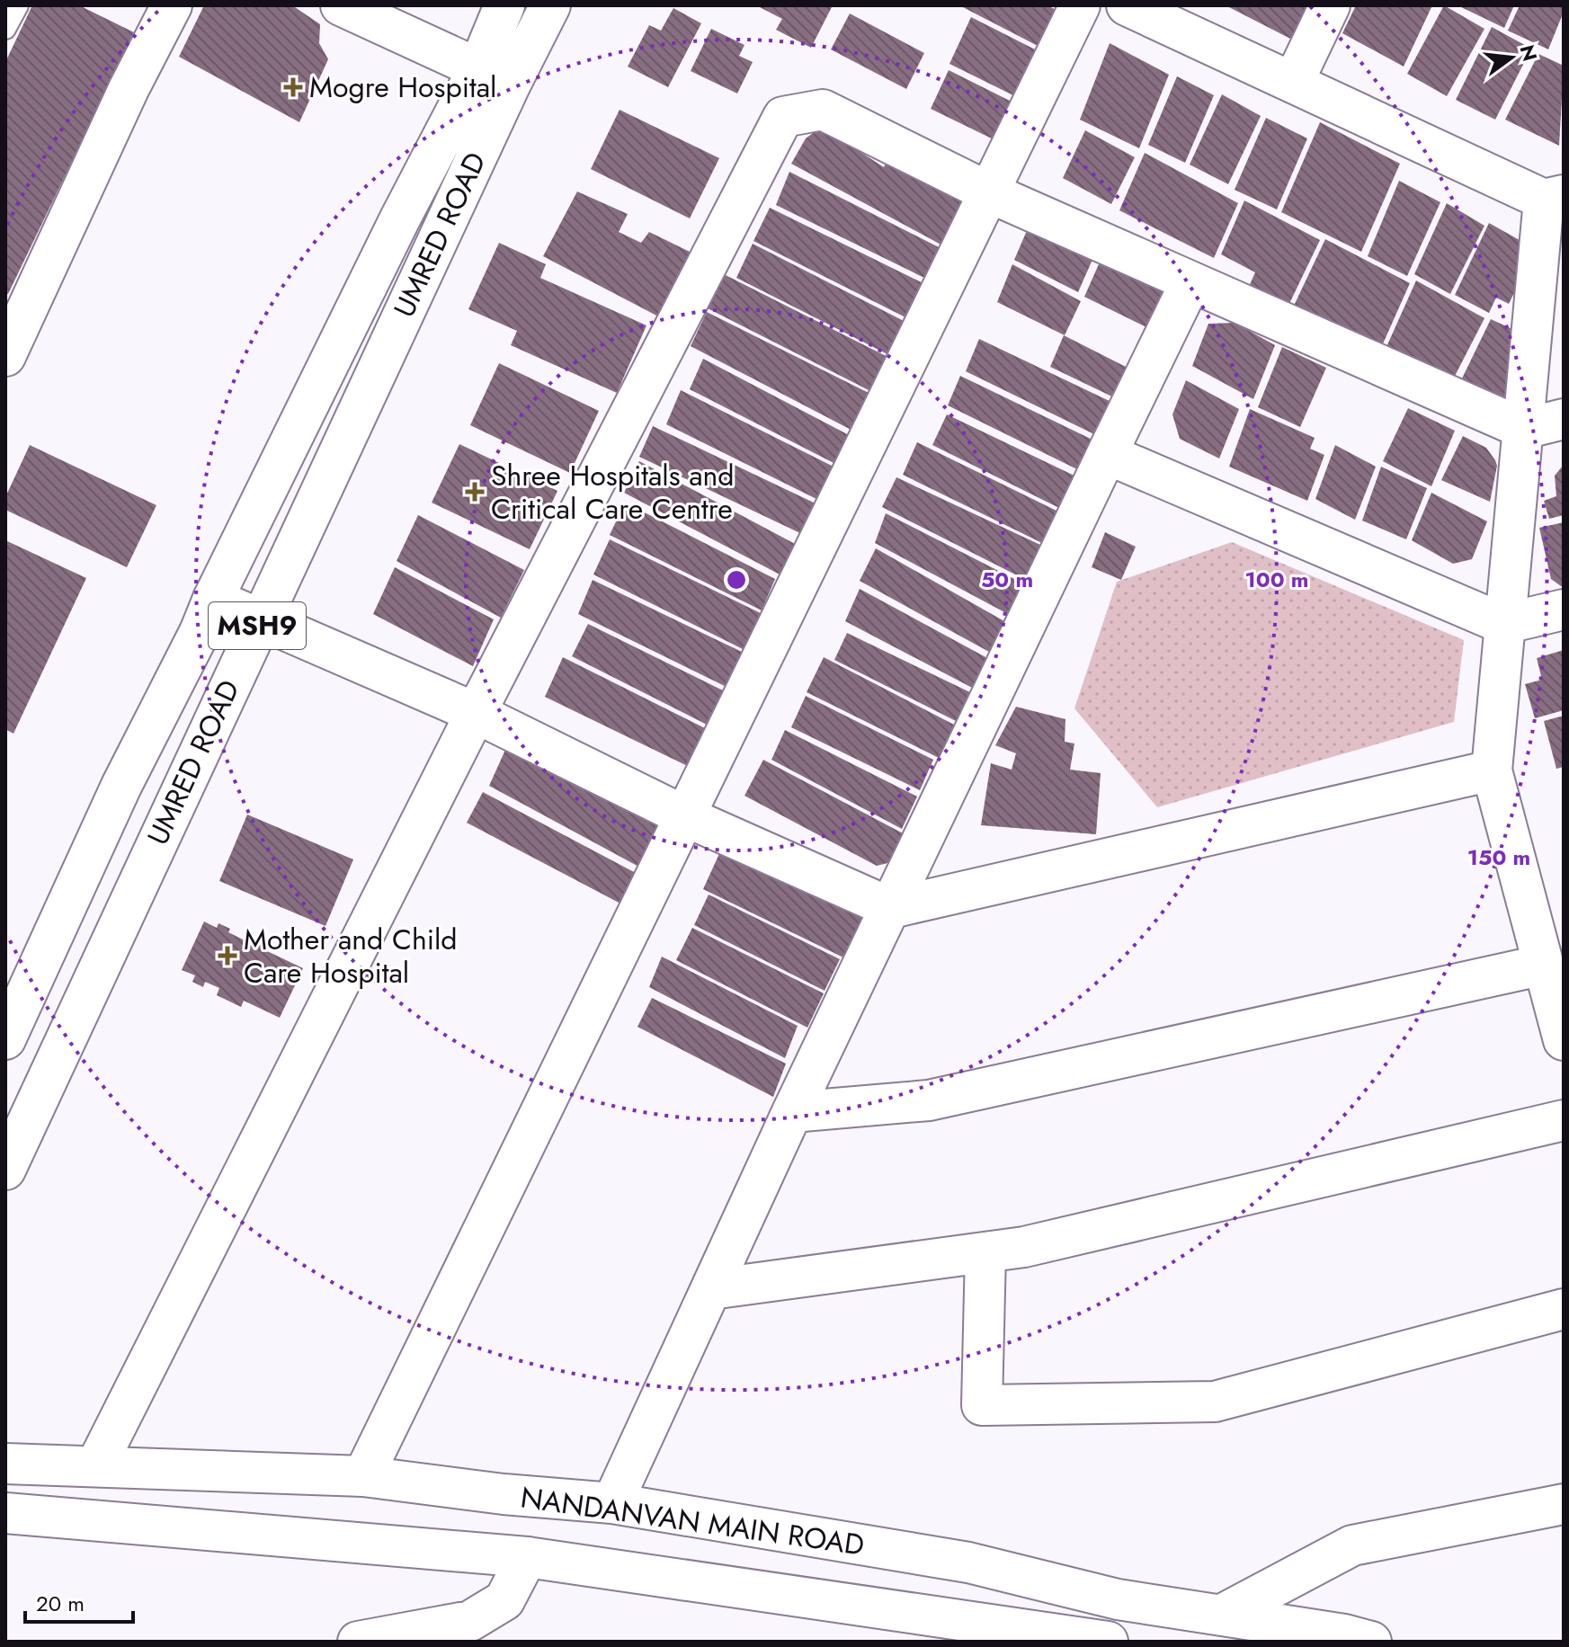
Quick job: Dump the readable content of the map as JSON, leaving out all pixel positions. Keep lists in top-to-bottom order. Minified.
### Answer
{"streets":{"street":["UMRED ROAD","MSH9","NANDANVAN MAIN ROAD"]},"places":{"health":["Mogre Hospital","Shree Hospitals and Critical Care Centre","Mother and Child Care Hospital"]},"scale_bar":"20 m","north":"right","rings":["50 m","100 m","150 m"]}
